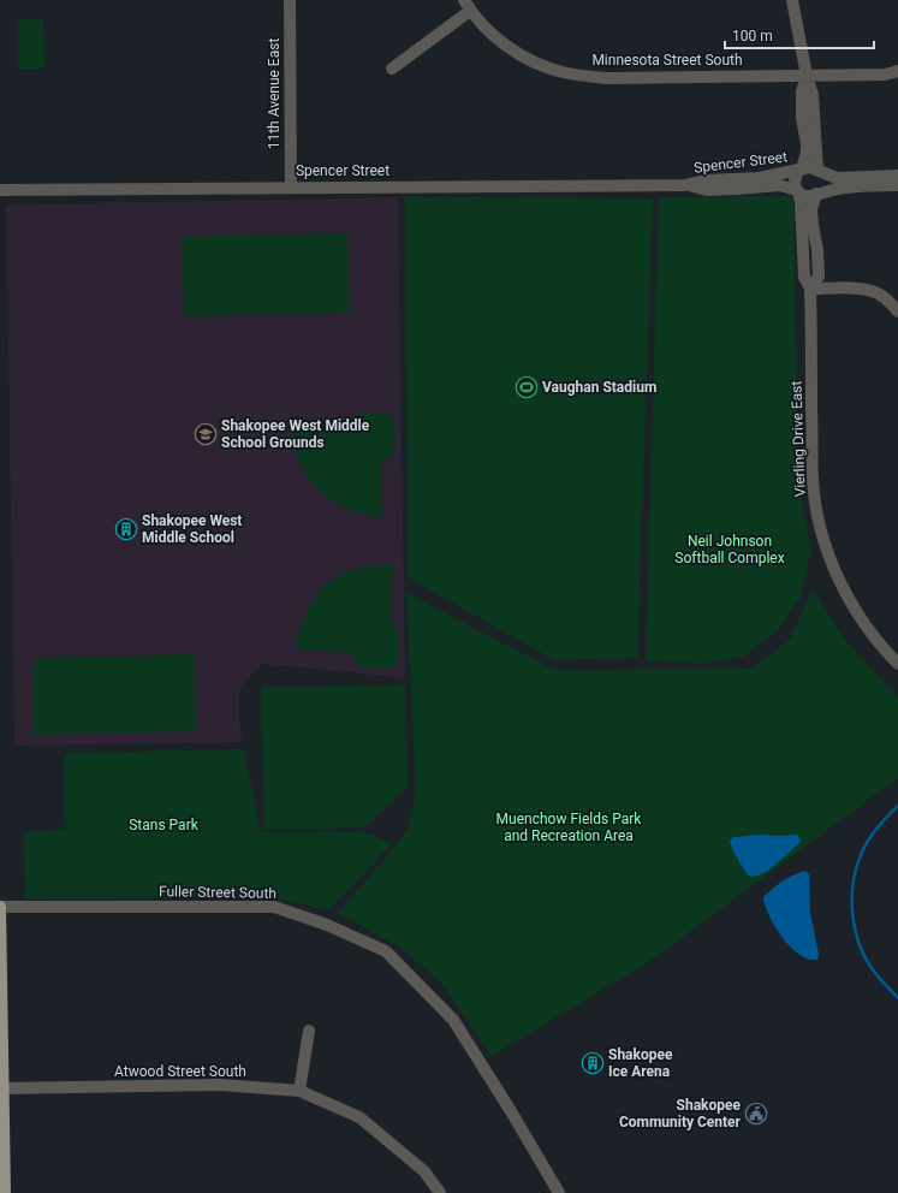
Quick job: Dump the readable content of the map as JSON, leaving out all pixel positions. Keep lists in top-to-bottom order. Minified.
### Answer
{"streets":{"street":["Minnesota Street South","11th Avenue East","Spencer Street","Vierling Drive East","Fuller Street South","Atwood Street South"]},"crossings":[["11th Avenue East","Spencer Street"],["Spencer Street","Vierling Drive East"]],"parks":["Neil Johnson Softball Complex","Muenchow Fields Park and Recreation Area","Stans Park"],"places":{"sports":["Vaughan Stadium"],"school or university":["Shakopee West Middle School Grounds"],"building":["Shakopee West Middle School","Shakopee Ice Arena"],"public building":["Shakopee Community Center"]},"scale_bar":"100 m"}
